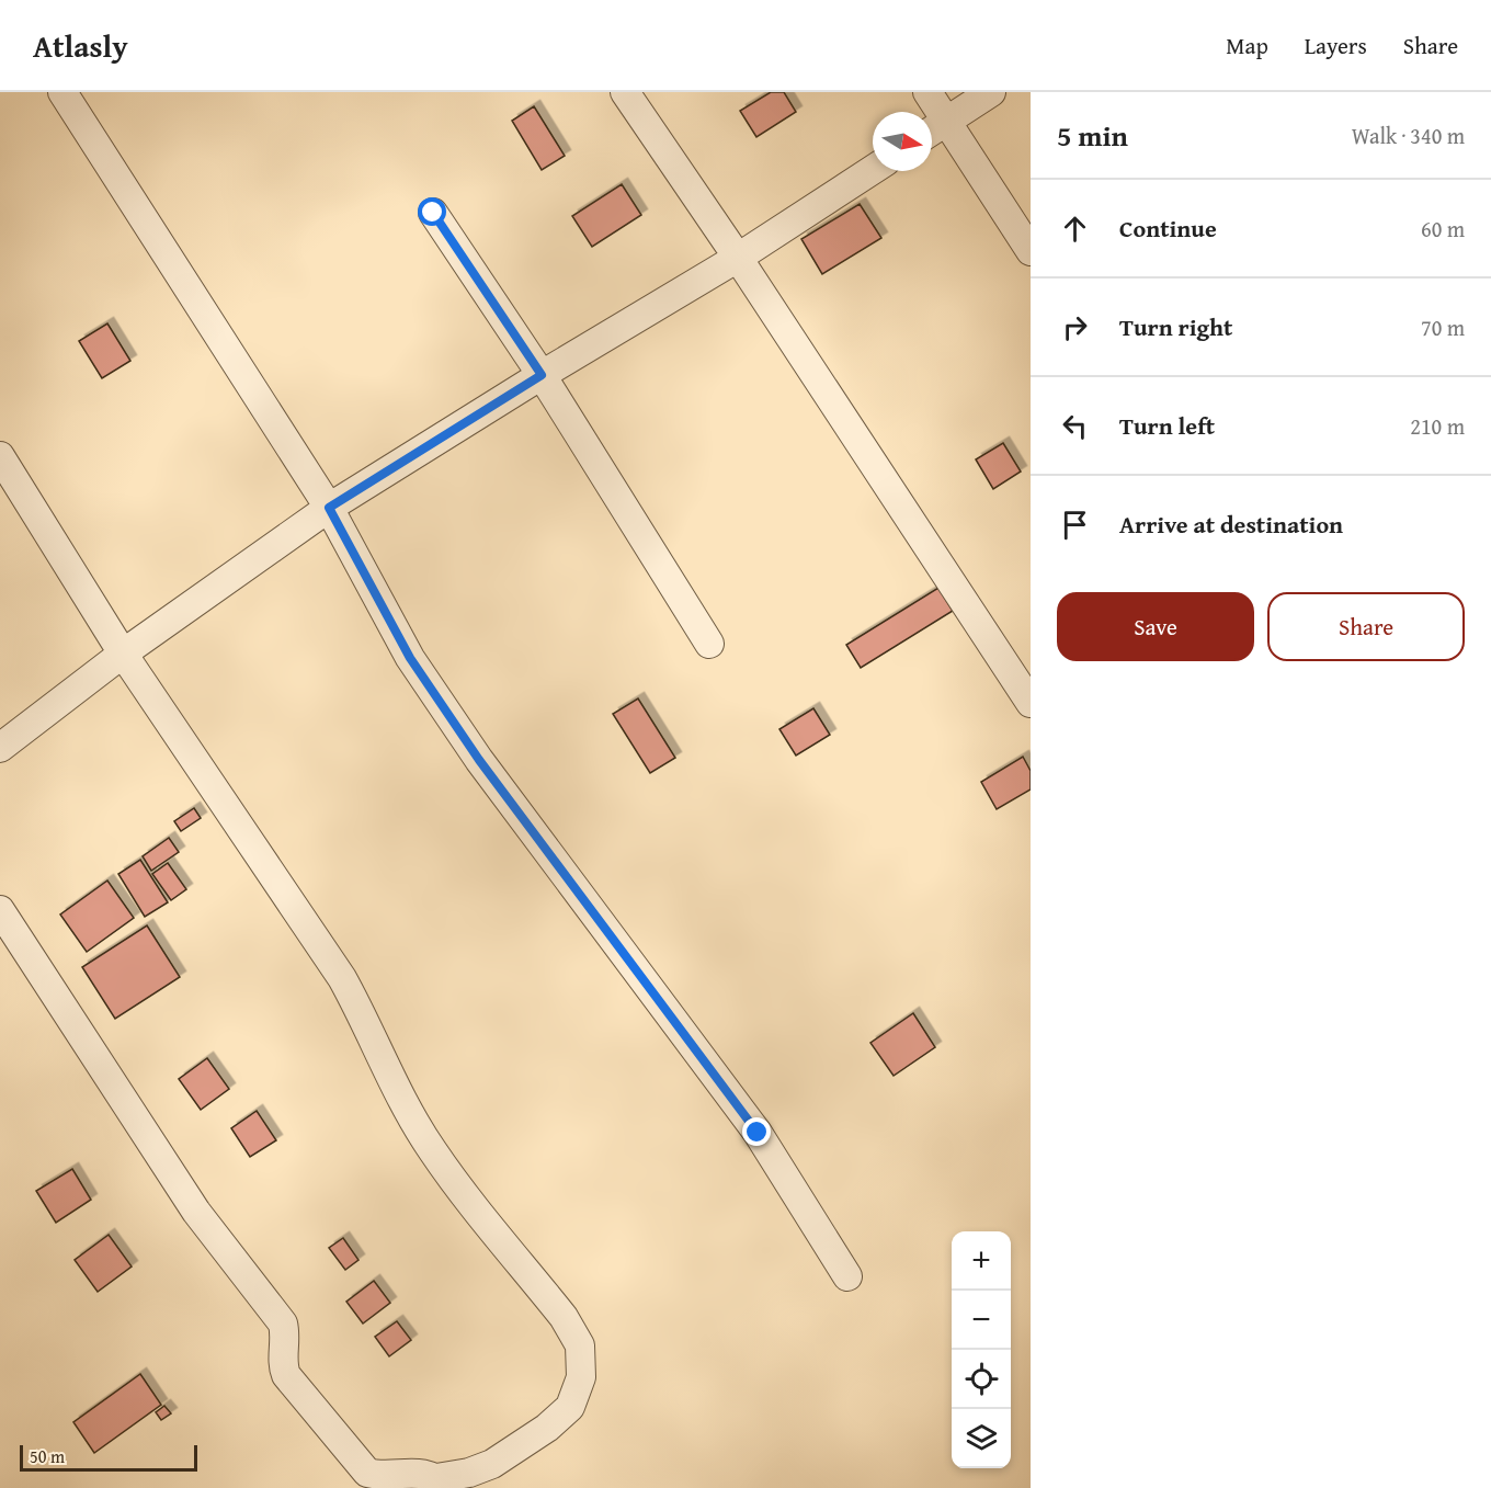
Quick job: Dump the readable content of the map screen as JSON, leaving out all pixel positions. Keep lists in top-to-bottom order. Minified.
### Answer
{"scale_bar":"50 m","north":"right","page":{"header":"Atlasly","nav":["Map","Layers","Share"],"heading":["5 min","Walk · 340 m"],"list":[["Continue","60 m"],["Turn right","70 m"],["Turn left","210 m"],"Arrive at destination"],"buttons":["Save","Share"],"map_buttons":["+","−"],"scale":"50 m"}}
